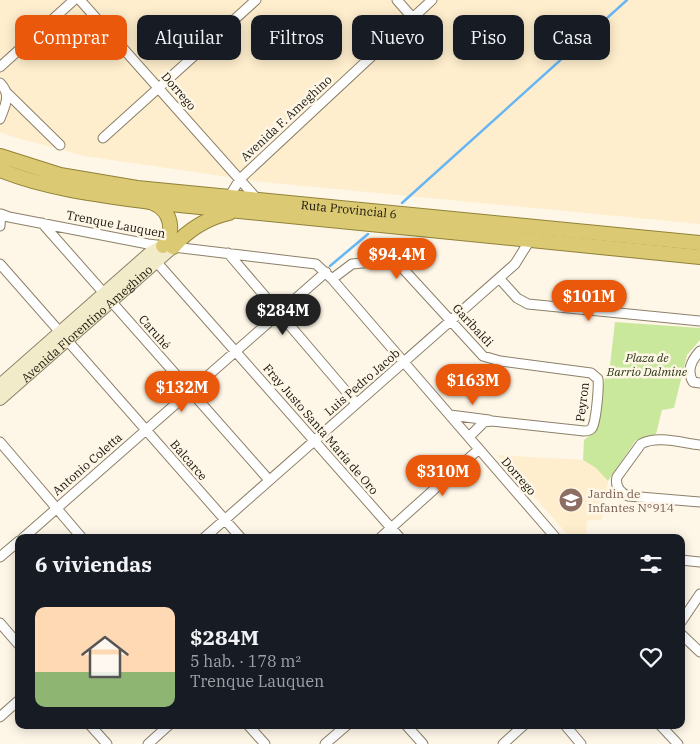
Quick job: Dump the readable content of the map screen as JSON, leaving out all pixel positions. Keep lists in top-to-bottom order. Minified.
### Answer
{"streets":{"highway":["Ruta Provincial 6"],"main road":["Avenida Florentino Ameghino"],"street":["Dorrego","Avenida F. Ameghino","Trenque Lauquen","Garibaldi","Caruhé","Luis Pedro Jacob","Peyron","Fray Justo Santa María de Oro","Balcarce","Antonio Coletta"]},"crossings":[["Dorrego","Avenida F. Ameghino"],["Dorrego","Ruta Provincial 6"],["Dorrego","Trenque Lauquen"],["Dorrego","Garibaldi"],["Dorrego","Luis Pedro Jacob"],["Dorrego","Antonio Coletta"],["Avenida F. Ameghino","Ruta Provincial 6"],["Ruta Provincial 6","Luis Pedro Jacob"],["Trenque Lauquen","Avenida Florentino Ameghino"],["Trenque Lauquen","Garibaldi"],["Trenque Lauquen","Caruhé"],["Trenque Lauquen","Fray Justo Santa María de Oro"],["Trenque Lauquen","Antonio Coletta"],["Avenida Florentino Ameghino","Caruhé"],["Avenida Florentino Ameghino","Fray Justo Santa María de Oro"],["Avenida Florentino Ameghino","Balcarce"],["Garibaldi","Luis Pedro Jacob"],["Garibaldi","Peyron"],["Garibaldi","Antonio Coletta"],["Caruhé","Luis Pedro Jacob"],["Caruhé","Antonio Coletta"],["Luis Pedro Jacob","Fray Justo Santa María de Oro"],["Luis Pedro Jacob","Balcarce"],["Fray Justo Santa María de Oro","Antonio Coletta"],["Balcarce","Antonio Coletta"]],"parks":["Plaza de Barrio Dalmine"],"places":{"school or university":["Jardin de Infantes N°914"]},"page":{"chip":["Comprar","Alquilar","Filtros","Nuevo","Piso","Casa"],"price":["$94.4M","$101M","$284M","$163M","$132M","$310M"],"heading":"6 viviendas","list":[{"name":"$284M","note":"5 hab. · 178 m² · Trenque Lauquen"}]}}
